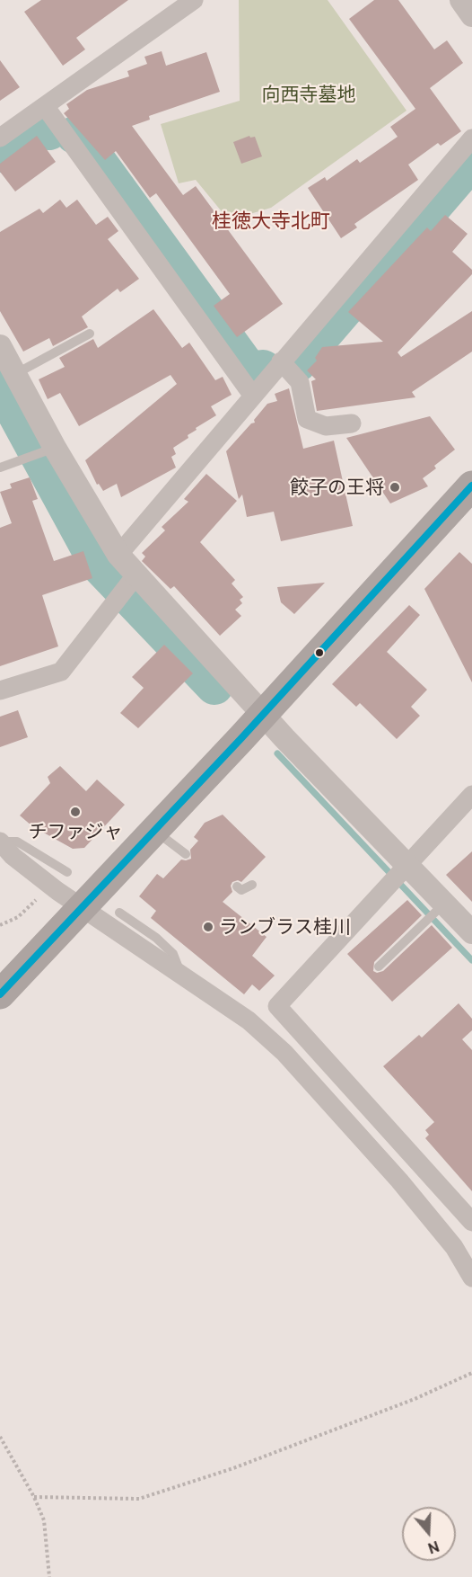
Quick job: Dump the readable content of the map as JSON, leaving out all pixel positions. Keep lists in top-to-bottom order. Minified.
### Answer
{"districts":["桂徳大寺北町"],"parks":["向西寺墓地"],"places":["餃子の王将","チファジャ","ランブラス桂川"],"north":"bottom"}
